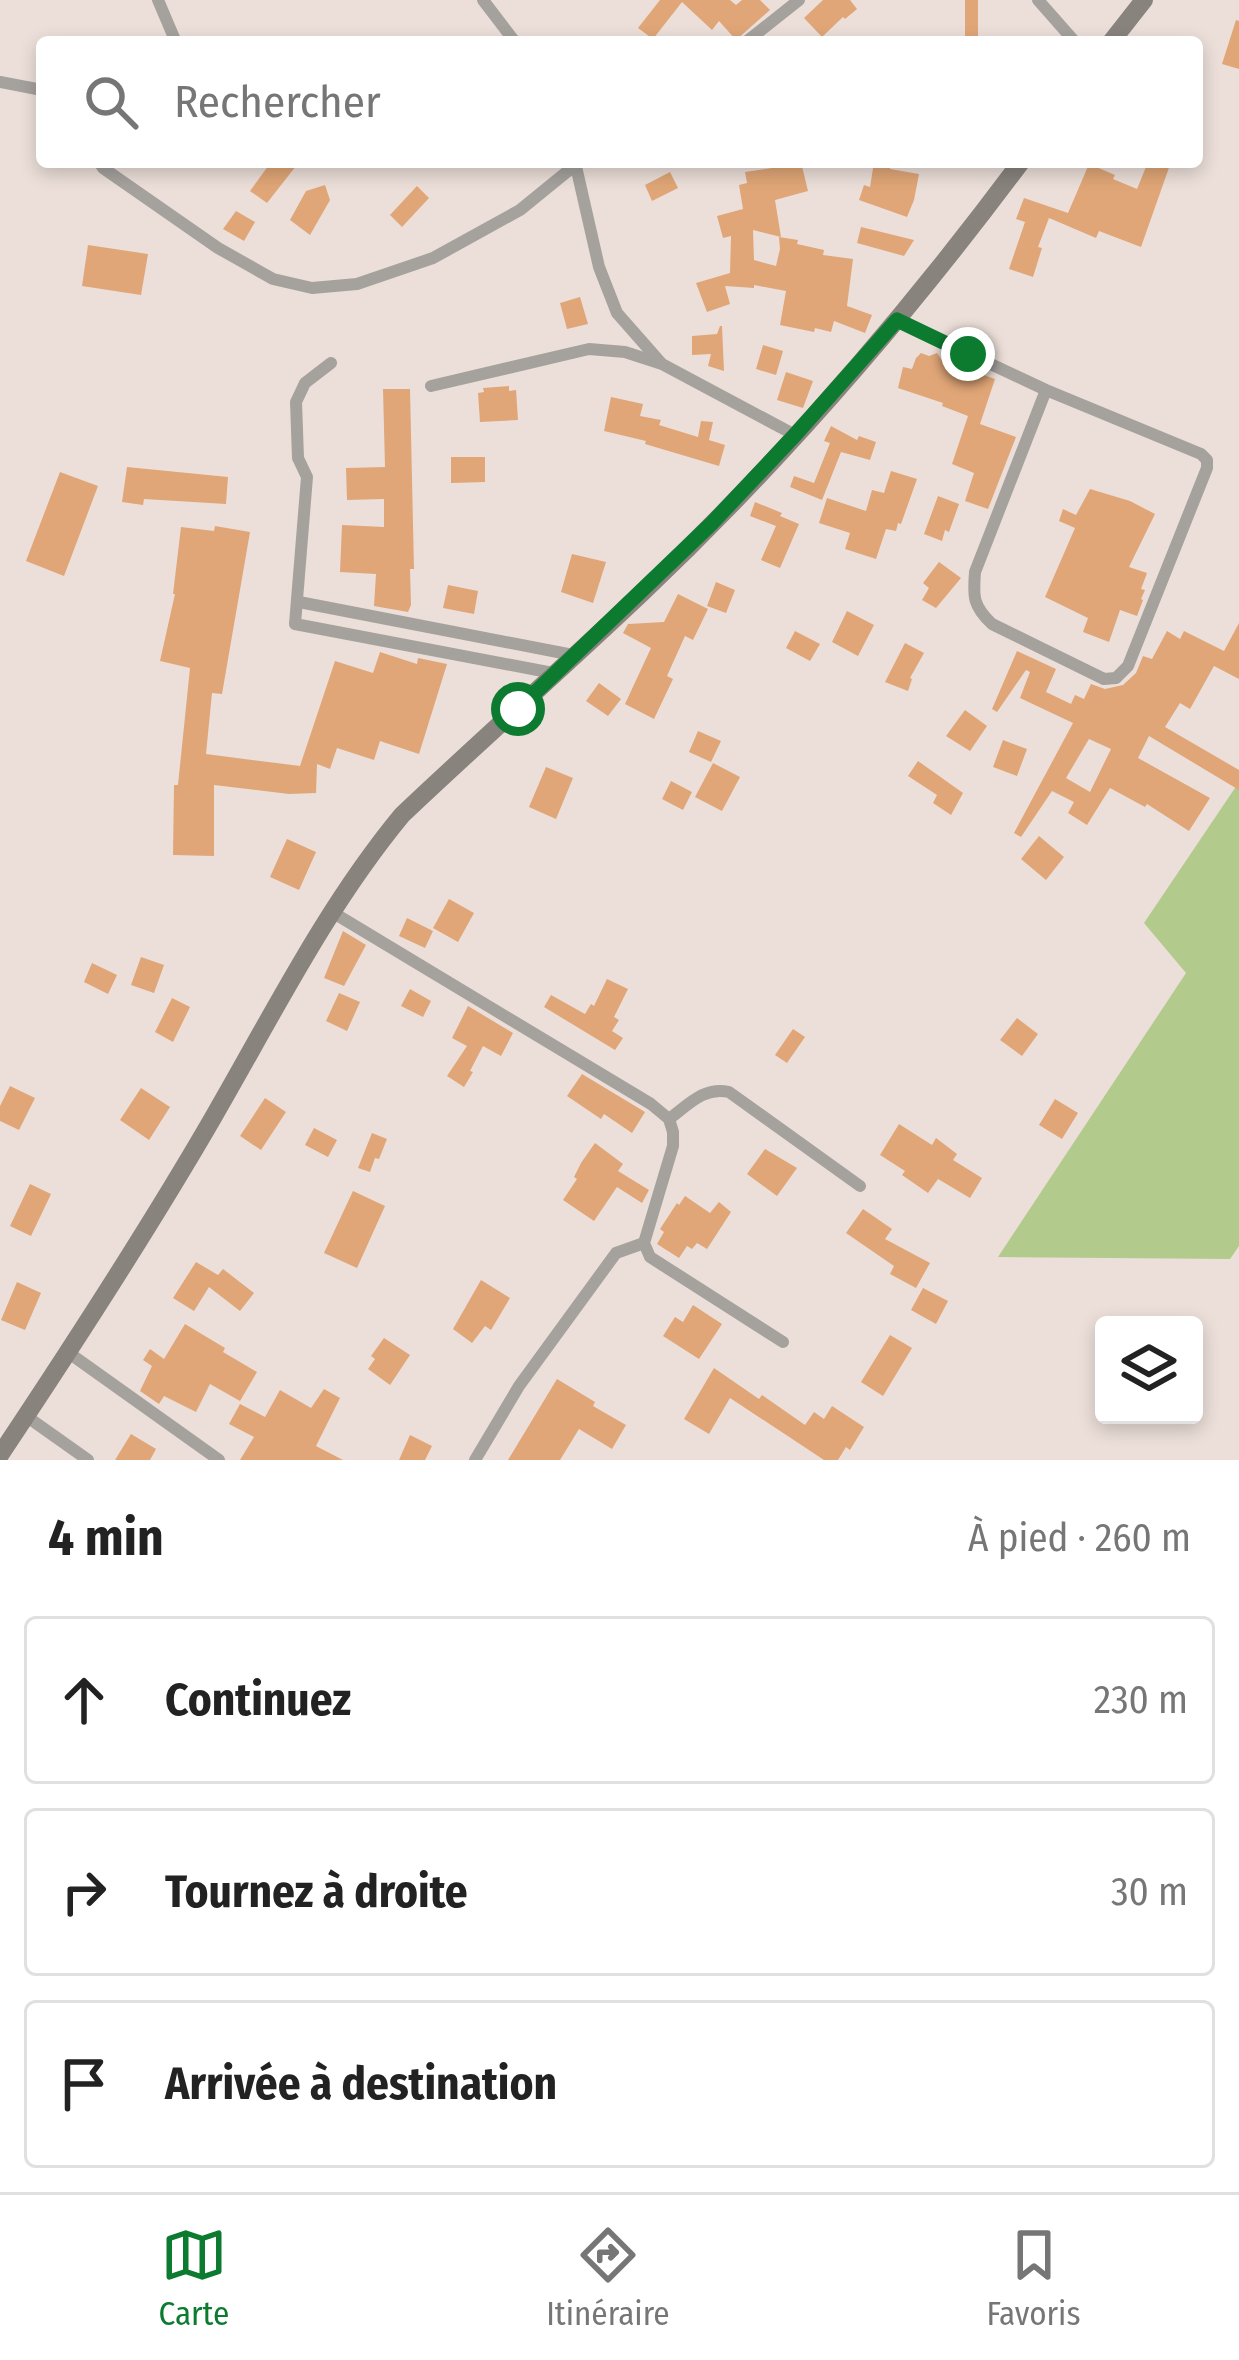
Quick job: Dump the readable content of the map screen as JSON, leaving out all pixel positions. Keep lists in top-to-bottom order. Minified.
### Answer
{"page":{"search":"Rechercher","heading":["4 min","À pied · 260 m"],"list":[["Continuez","230 m"],["Tournez à droite","30 m"],"Arrivée à destination"],"nav":["Carte","Itinéraire","Favoris"]}}
